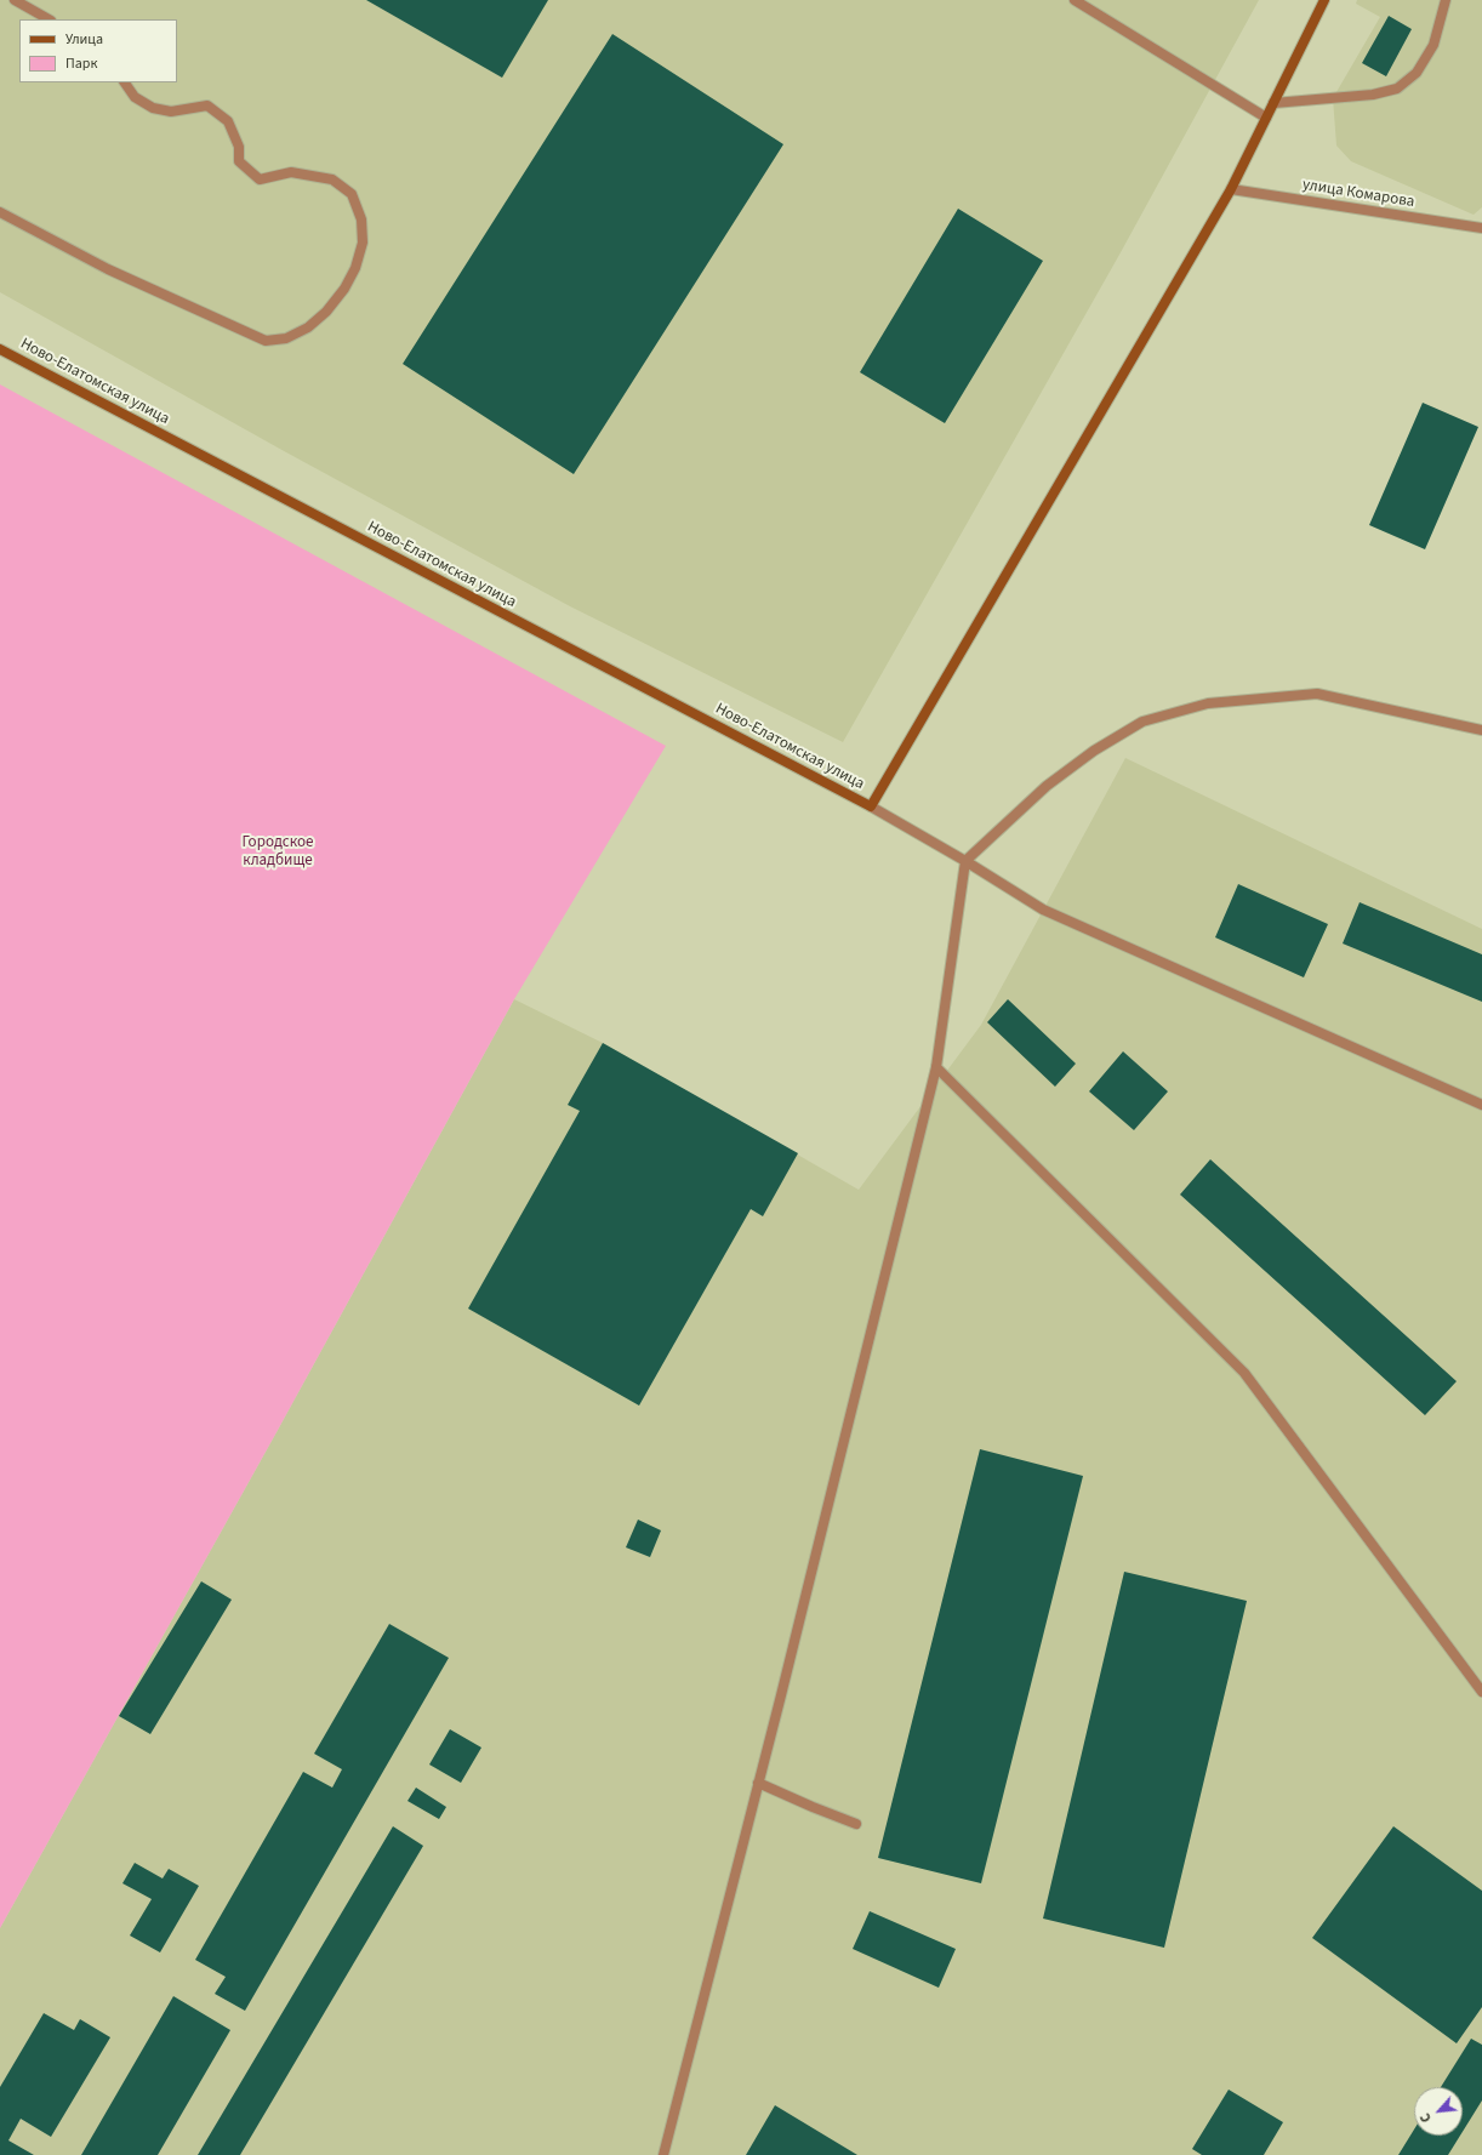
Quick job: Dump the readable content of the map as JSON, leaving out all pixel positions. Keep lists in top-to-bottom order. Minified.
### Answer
{"streets":{"street":["улица Комарова","Ново-Елатомская улица"]},"parks":["Городское кладбище"],"legend":["Улица","Парк"],"north":"bottom left"}
